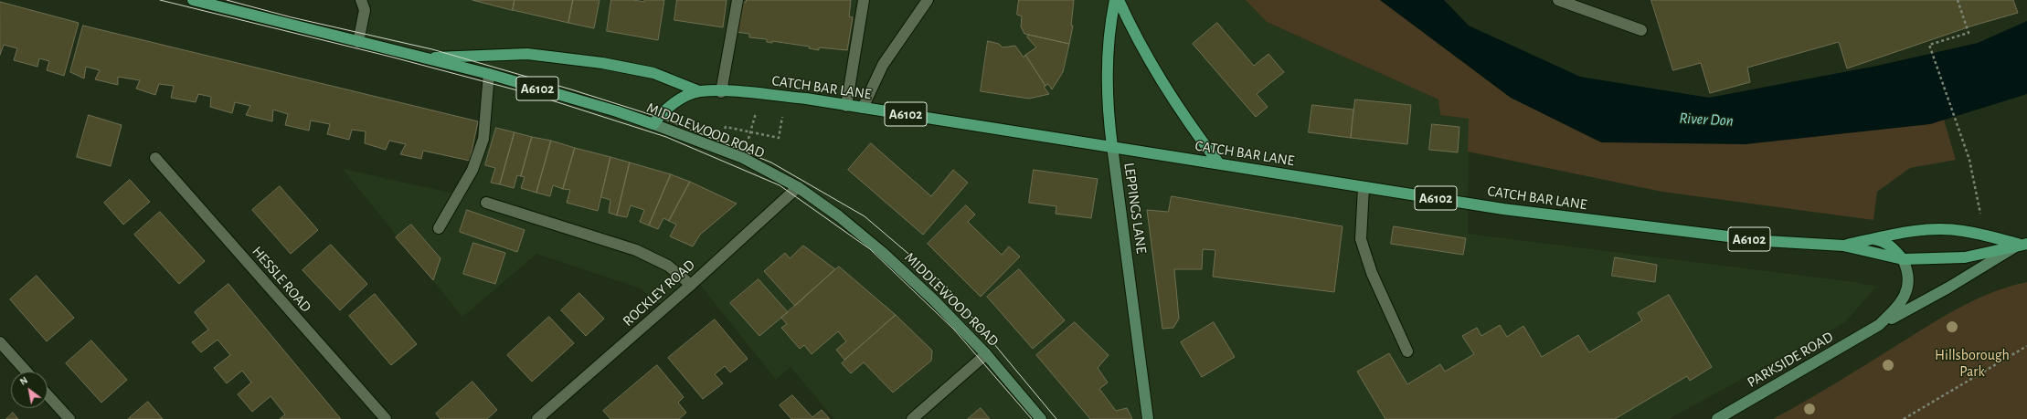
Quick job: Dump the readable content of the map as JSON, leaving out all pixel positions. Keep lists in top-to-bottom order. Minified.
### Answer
{"streets":{"main road":["CATCH BAR LANE","A6102","MIDDLEWOOD ROAD","LEPPINGS LANE"],"street":["HESSLE ROAD","ROCKLEY ROAD","PARKSIDE ROAD"]},"crossings":[["CATCH BAR LANE","A6102"],["CATCH BAR LANE","MIDDLEWOOD ROAD"],["CATCH BAR LANE","LEPPINGS LANE"],["CATCH BAR LANE","PARKSIDE ROAD"],["A6102","PARKSIDE ROAD"],["MIDDLEWOOD ROAD","ROCKLEY ROAD"]],"water":["River Don"],"parks":["Hillsborough Park"],"north":"top left"}
